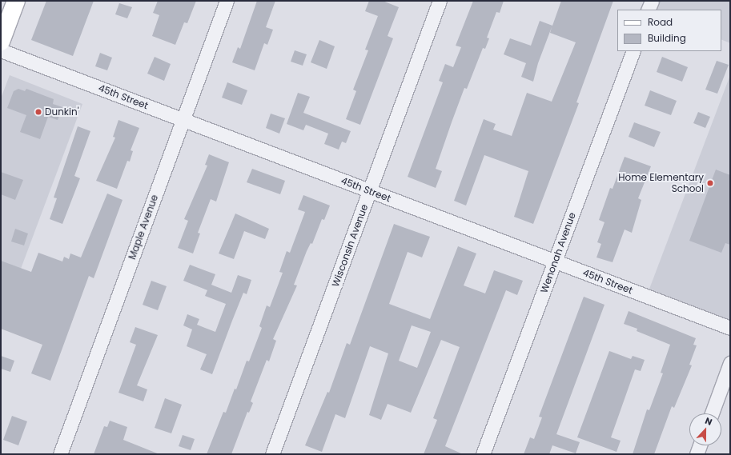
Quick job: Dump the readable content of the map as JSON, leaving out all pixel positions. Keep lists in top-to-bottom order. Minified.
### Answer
{"streets":{"street":["45th Street","Maple Avenue","Wisconsin Avenue","Wenonah Avenue"]},"crossings":[["45th Street","Maple Avenue"],["45th Street","Wisconsin Avenue"],["45th Street","Wenonah Avenue"]],"places":["Dunkin'","Home Elementary School"],"legend":["Road","Building"],"north":"top"}
